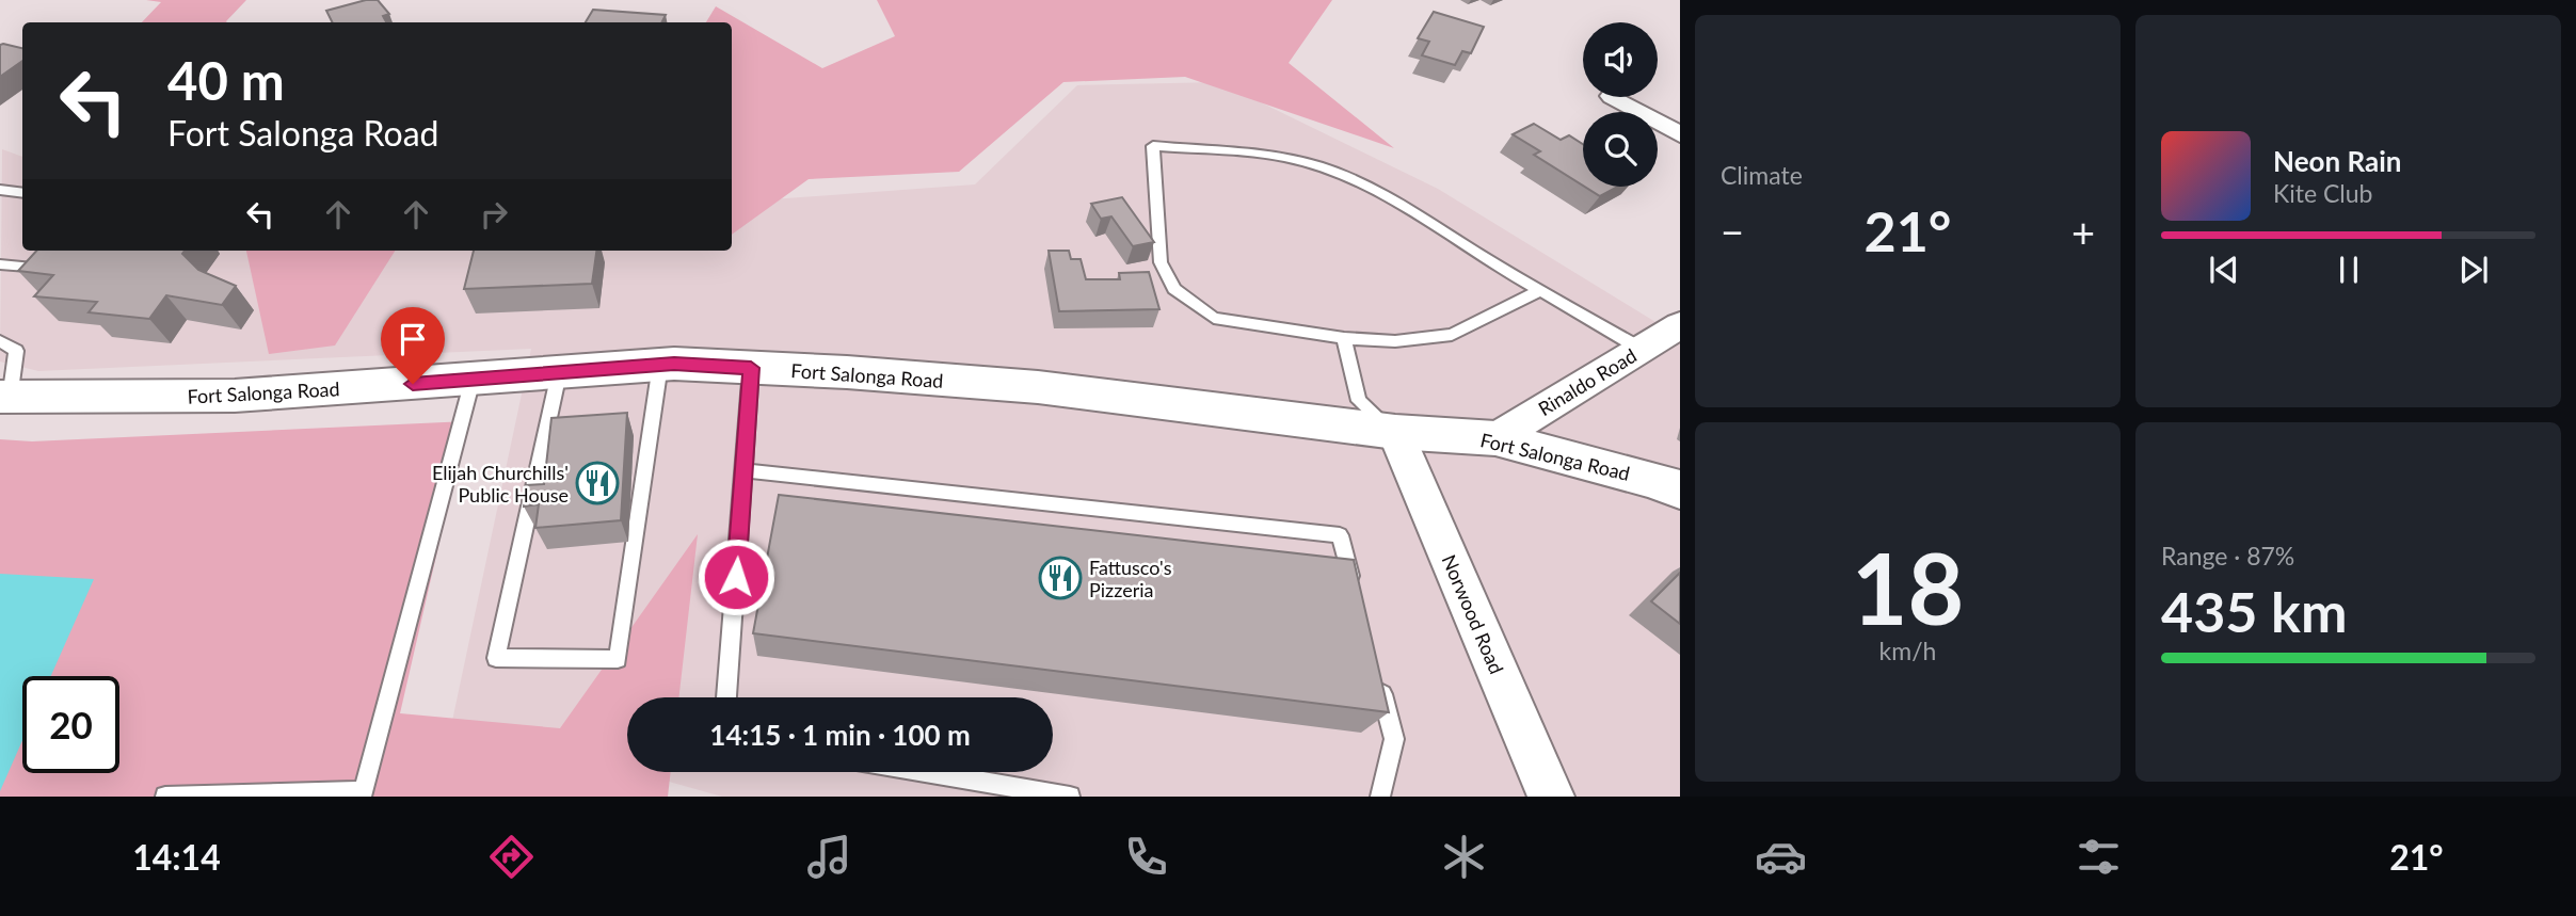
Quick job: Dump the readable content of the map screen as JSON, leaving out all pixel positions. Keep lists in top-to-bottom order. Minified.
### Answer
{"streets":{"main road":["Fort Salonga Road"],"street":["Rinaldo Road","Norwood Road"]},"crossings":[["Fort Salonga Road","Rinaldo Road"],["Fort Salonga Road","Norwood Road"]],"places":{"restaurant":["Elijah Churchills' Public House","Fattusco's Pizzeria"]},"page":{"tile":["Climate",["18","km/h"],["Range · 87%","435 km"]],"turn":["40 m","Fort Salonga Road"],"song":["Neon Rain","Kite Club"],"heat":["−","21°","+"],"limit":"20","trip":"14:15 · 1 min · 100 m","tabs":["14:14","21°"]}}
